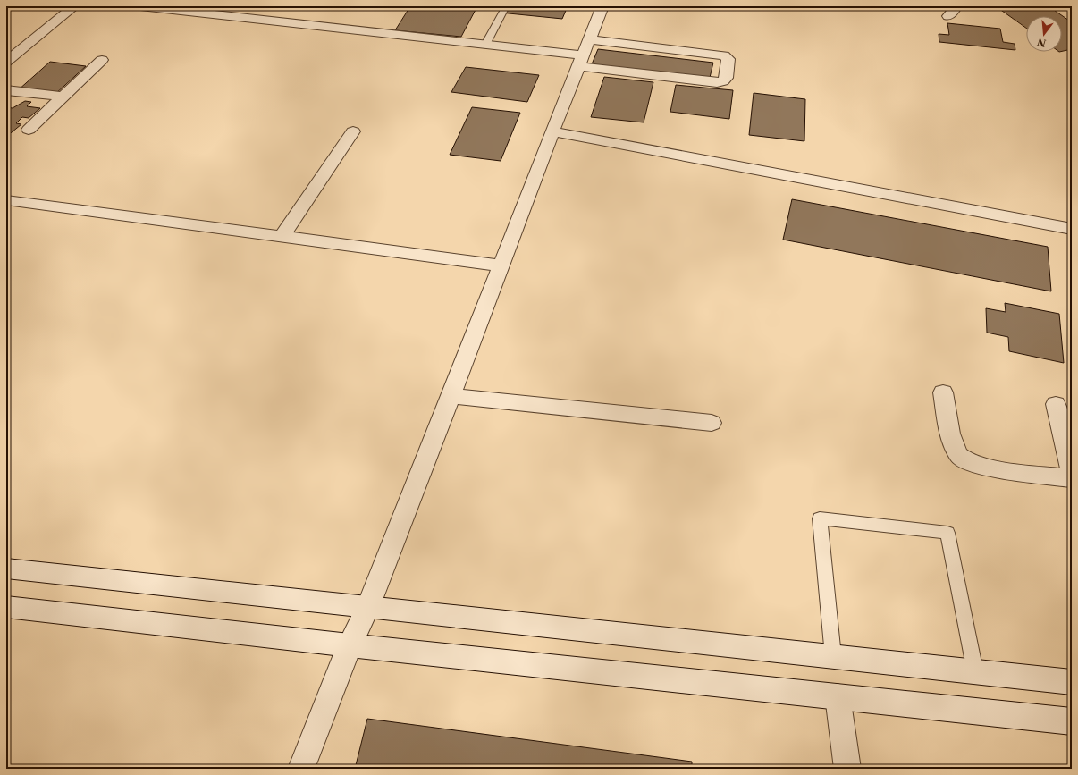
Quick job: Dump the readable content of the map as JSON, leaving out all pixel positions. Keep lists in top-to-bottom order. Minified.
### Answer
{"north":"bottom"}
